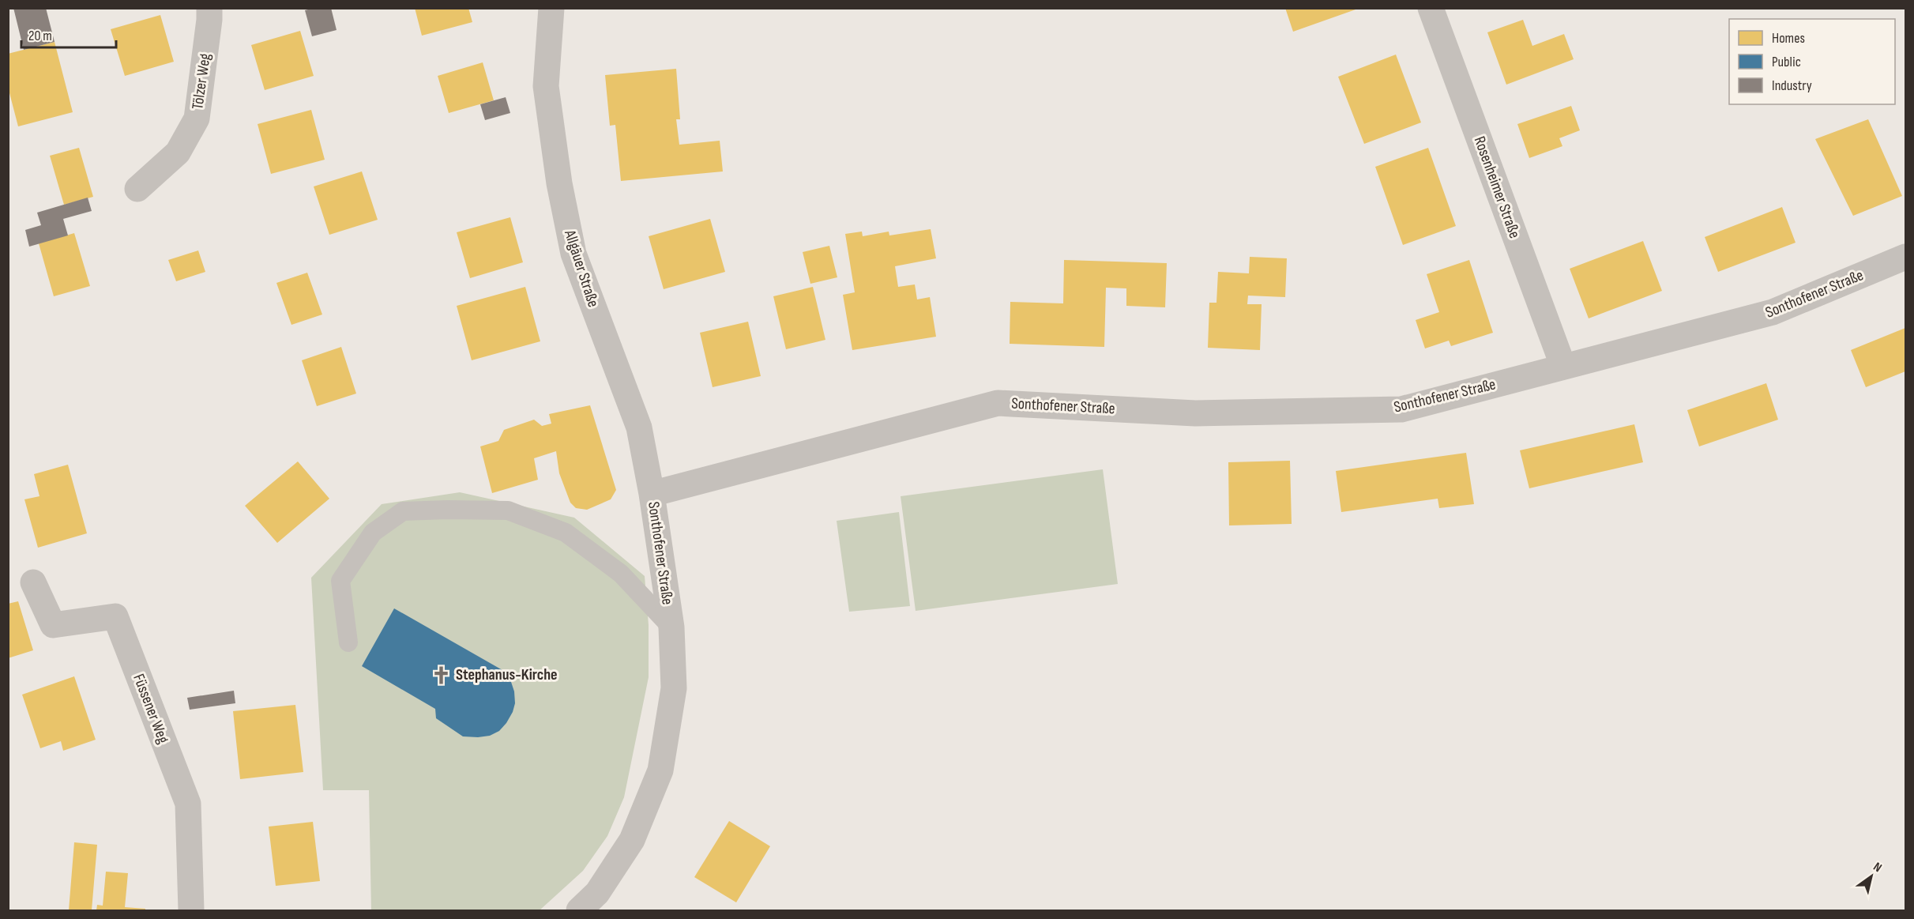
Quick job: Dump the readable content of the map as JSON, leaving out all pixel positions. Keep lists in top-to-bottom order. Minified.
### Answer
{"streets":{"street":["Tölzer Weg","Rosenheimer Straße","Allgäuer Straße","Sonthofener Straße","Füssener Weg"]},"crossings":[["Rosenheimer Straße","Sonthofener Straße"],["Allgäuer Straße","Sonthofener Straße"]],"places":{"church":["Stephanus-Kirche"]},"legend":["Homes","Public","Industry"],"scale_bar":"20 m","north":"top right"}
